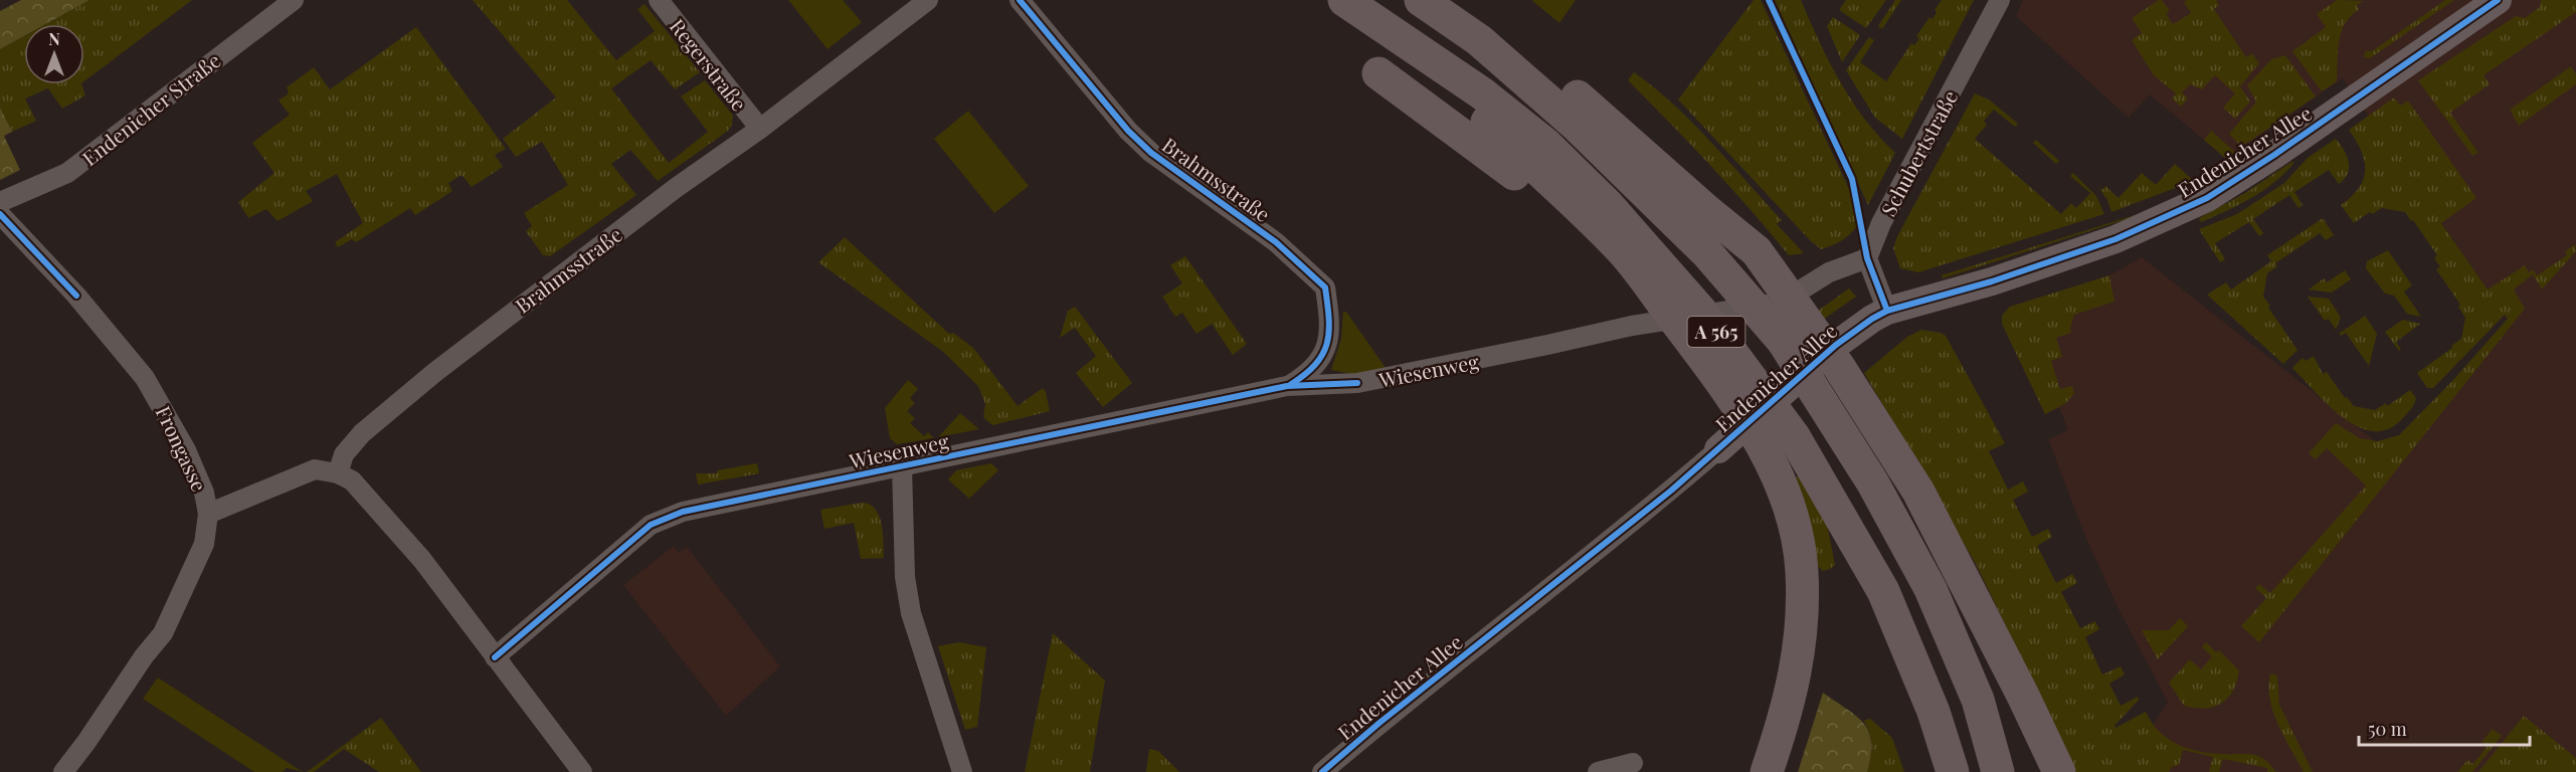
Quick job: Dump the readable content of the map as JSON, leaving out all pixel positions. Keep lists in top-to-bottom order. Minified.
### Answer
{"streets":{"highway":["A 565"],"street":["Regerstraße","Endenicher Straße","Endenicher Allee","Schubertstraße","Brahmsstraße","Wiesenweg","Frongasse"]},"crossings":[["Regerstraße","Brahmsstraße"],["Schubertstraße","Wiesenweg"],["Brahmsstraße","Wiesenweg"]],"scale_bar":"50 m","north":"top"}
